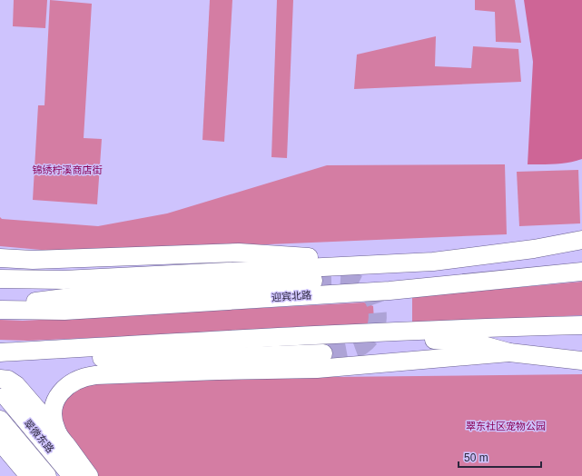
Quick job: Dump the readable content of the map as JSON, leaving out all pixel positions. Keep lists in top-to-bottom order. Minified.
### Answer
{"streets":{"main road":["迎宾北路","翠微东路"]},"parks":["锦绣柠溪商店街","翠东社区宠物公园"],"scale_bar":"50 m"}
